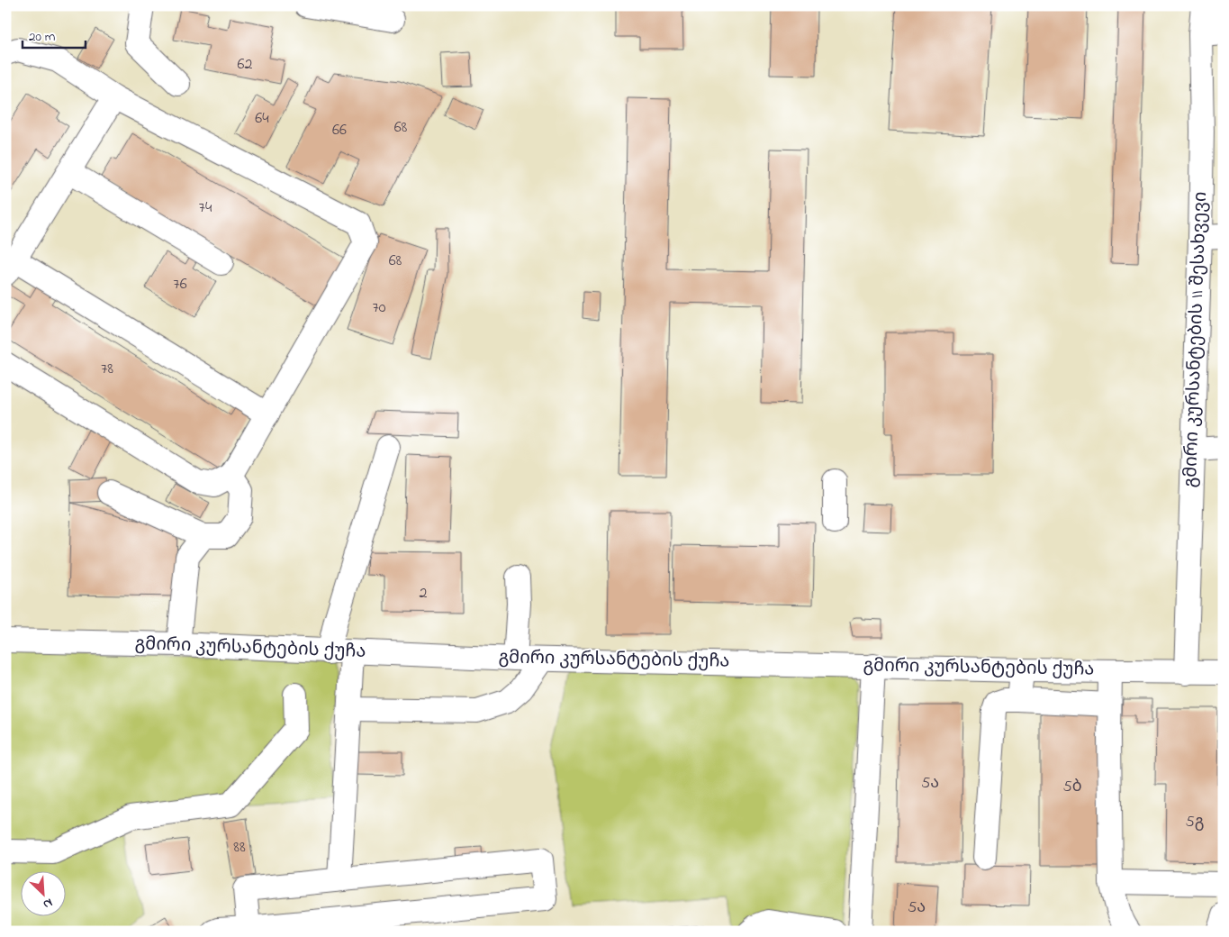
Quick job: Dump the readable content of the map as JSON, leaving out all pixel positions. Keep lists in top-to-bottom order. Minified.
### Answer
{"streets":{"street":["გმირი კურსანტების II შესახვევი","გმირი კურსანტების ქუჩა"]},"crossings":[["გმირი კურსანტების II შესახვევი","გმირი კურსანტების ქუჩა"]],"house_numbers":["62","64","68","66","74","68","76","70","78","2","5ა","5ბ","5გ","88","5ა"],"scale_bar":"20 m","north":"bottom right"}
